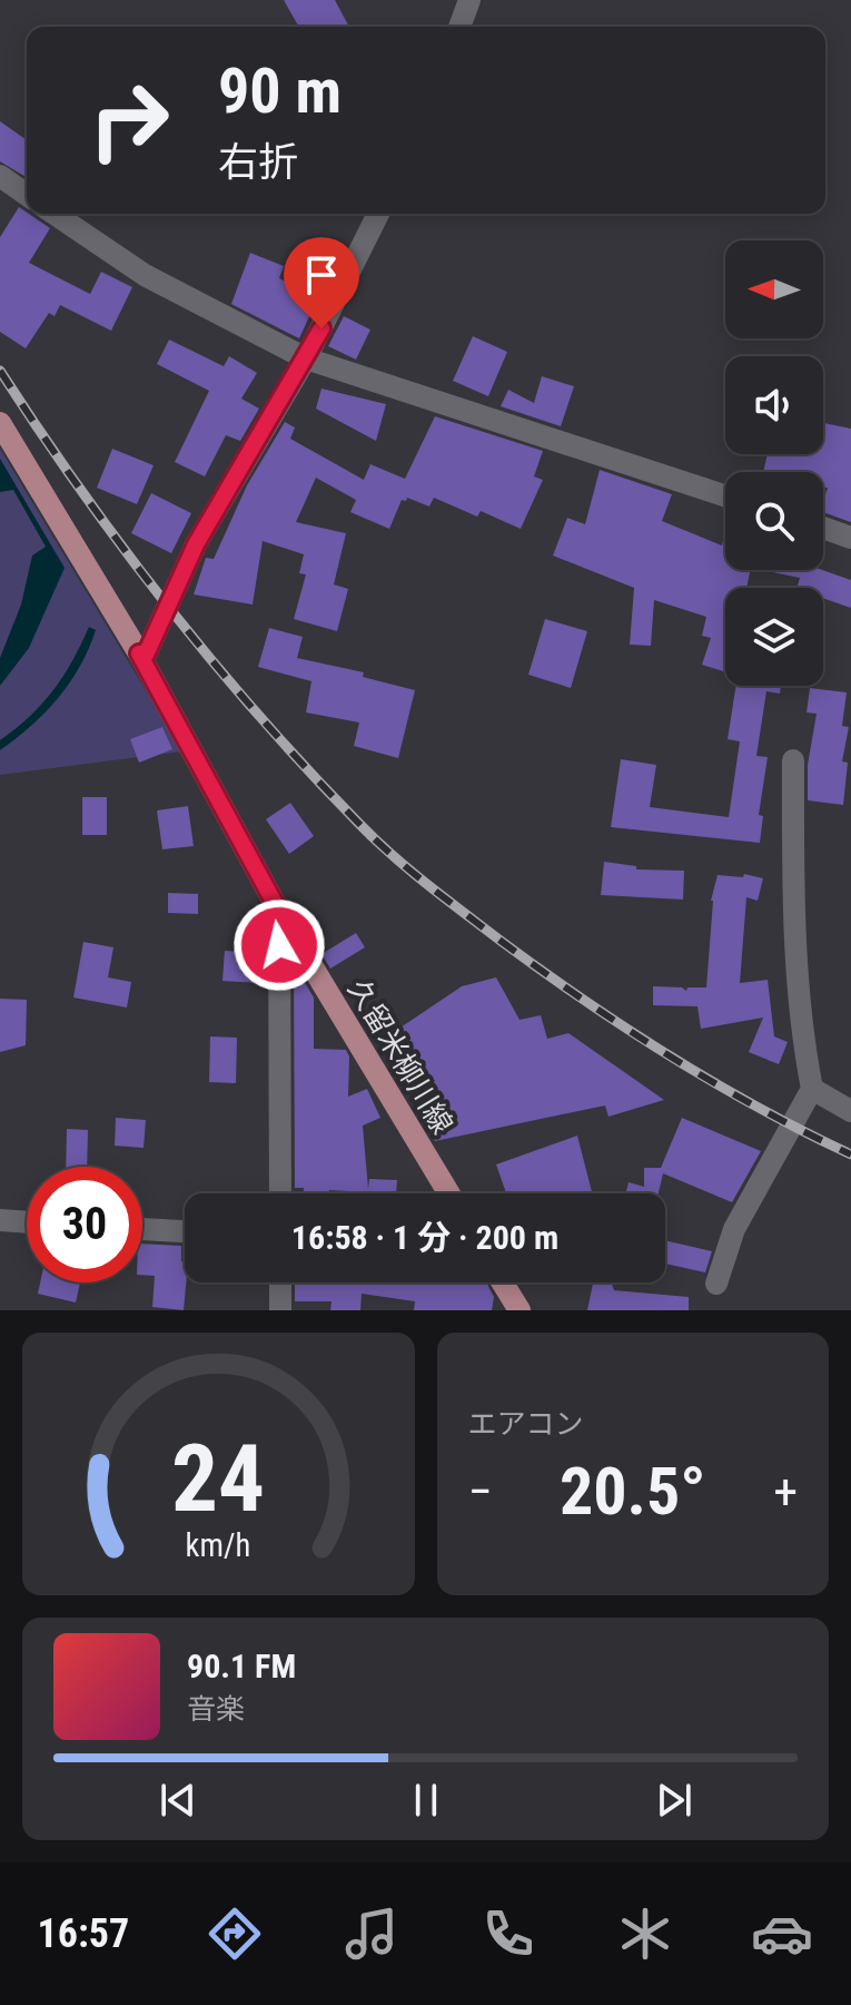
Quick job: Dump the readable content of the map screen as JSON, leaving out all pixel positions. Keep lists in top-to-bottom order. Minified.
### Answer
{"streets":{"main road":["久留米柳川線"]},"north":"left","page":{"turn":["90 m","右折"],"limit":"30","trip":"16:58 · 1 分 · 200 m","tile":"エアコン","heat":["−","20.5°","+"],"song":["90.1 FM","音楽"],"tabs":"16:57","gauge":["24","km/h"]}}
